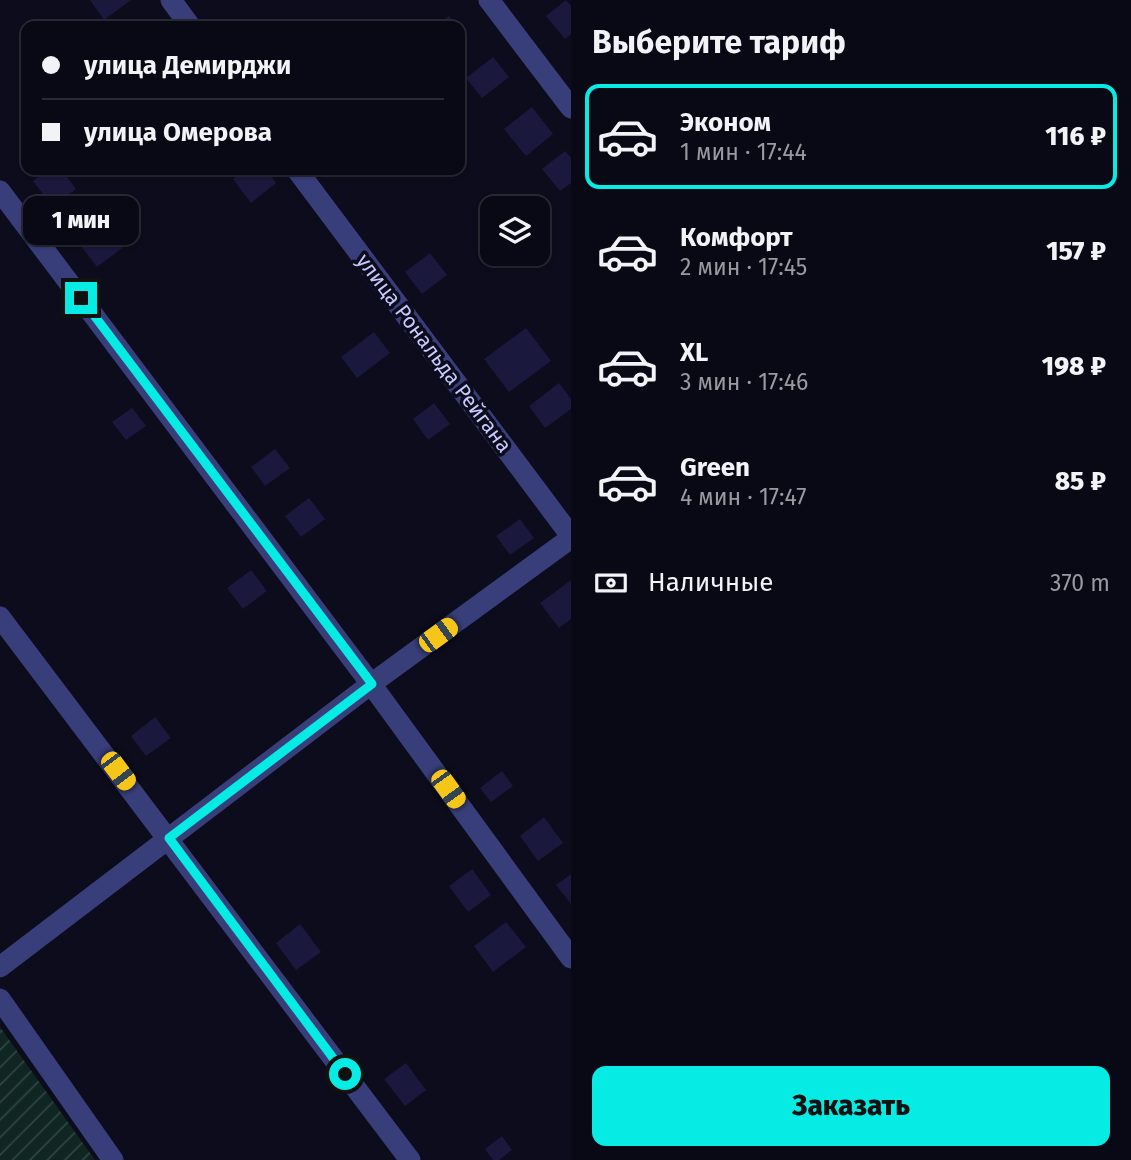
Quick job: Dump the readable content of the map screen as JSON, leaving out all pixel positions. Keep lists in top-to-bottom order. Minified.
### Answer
{"streets":{"street":["улица Рональда Рейгана"]},"page":{"heading":"Выберите тариф","banner":["улица Демирджи","улица Омерова"],"list":[{"name":"Эконом","note":"1 мин · 17:44","value":"116 ₽"},{"name":"Комфорт","note":"2 мин · 17:45","value":"157 ₽"},{"name":"XL","note":"3 мин · 17:46","value":"198 ₽"},{"name":"Green","note":"4 мин · 17:47","value":"85 ₽"}],"bubble":"1 мин","pay":["Наличные","370 m"],"buttons":"Заказать"}}
